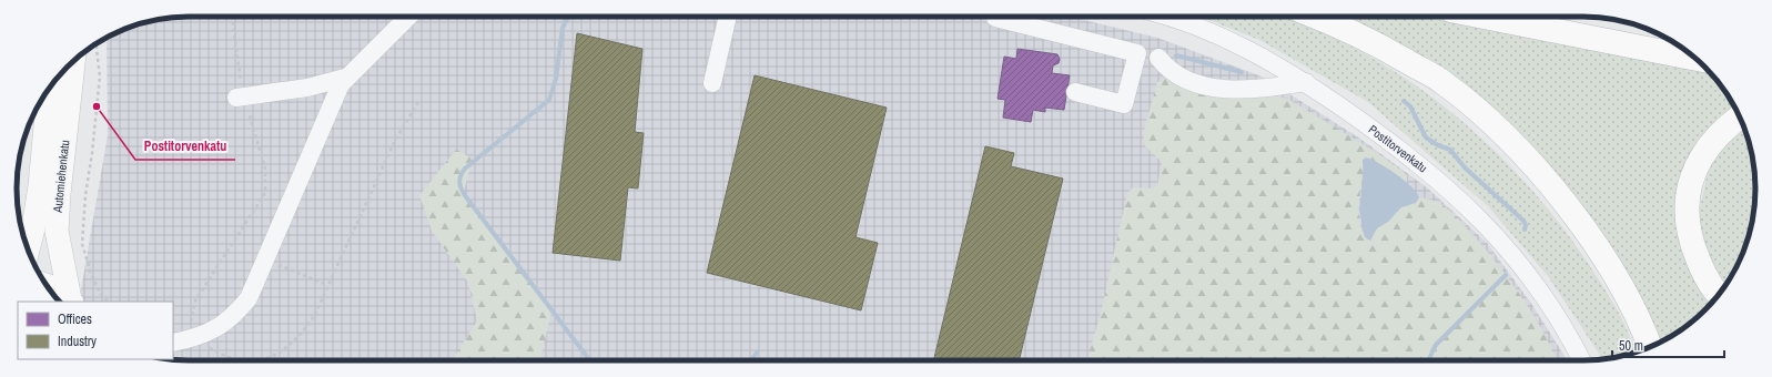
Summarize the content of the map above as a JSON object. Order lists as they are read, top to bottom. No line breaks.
{"streets":{"main road":["Automiehenkatu"],"street":["Postitorvenkatu"]},"places":["Postitorvenkatu"],"legend":["Offices","Industry"],"scale_bar":"50 m"}
